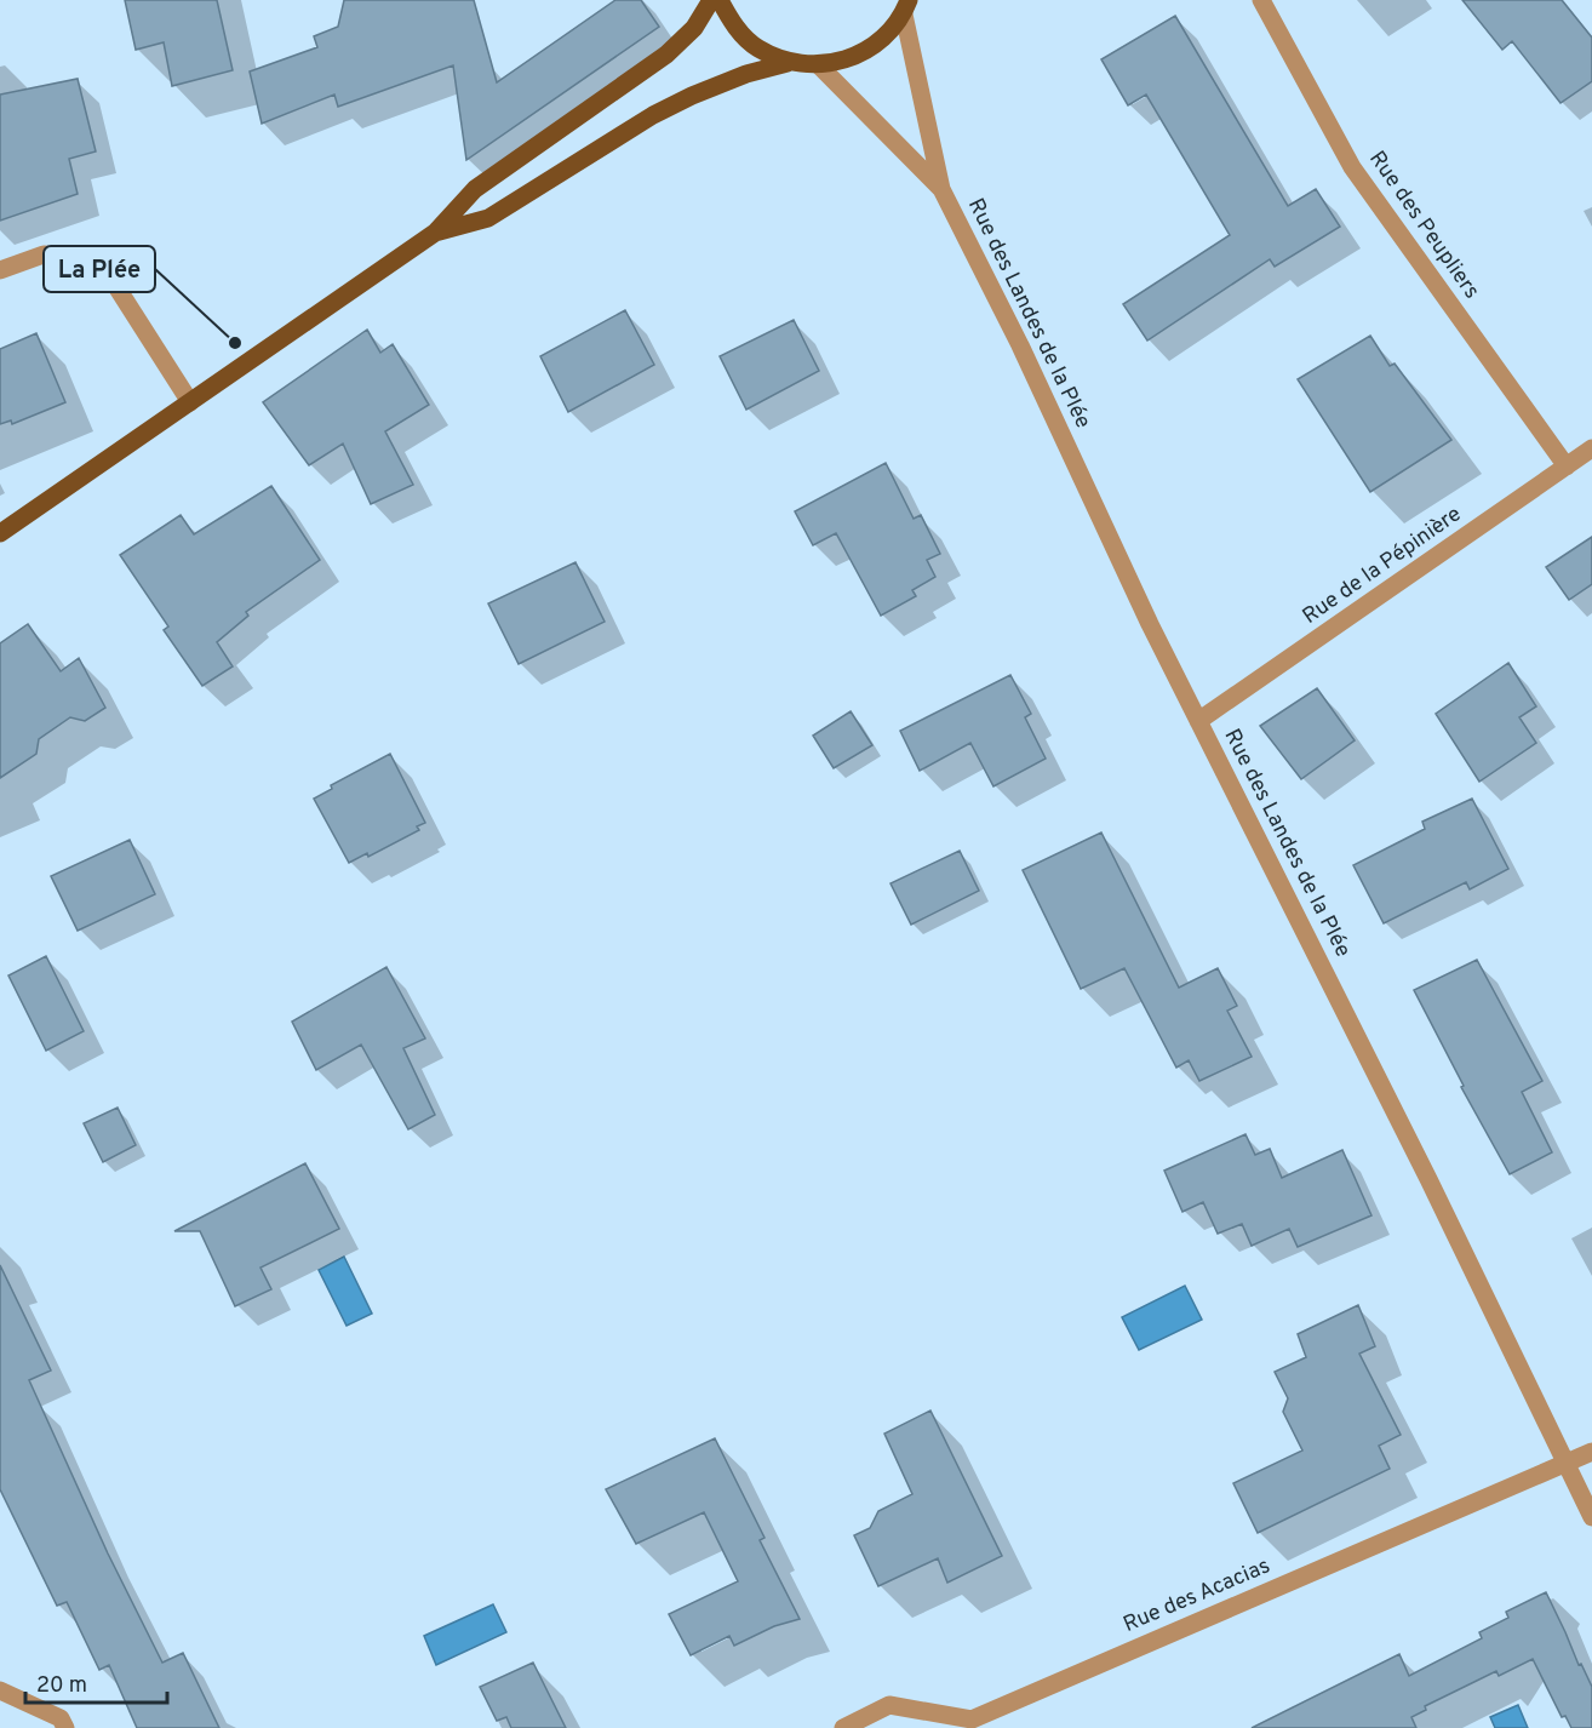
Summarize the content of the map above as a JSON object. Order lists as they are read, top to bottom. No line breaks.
{"streets":{"street":["Rue des Peupliers","Rue des Landes de la Plée","Rue de la Pépinière","Rue des Acacias"]},"crossings":[["Rue des Peupliers","Rue de la Pépinière"],["Rue des Landes de la Plée","Rue de la Pépinière"],["Rue des Landes de la Plée","Rue des Acacias"]],"places":["La Plée"],"scale_bar":"20 m"}
